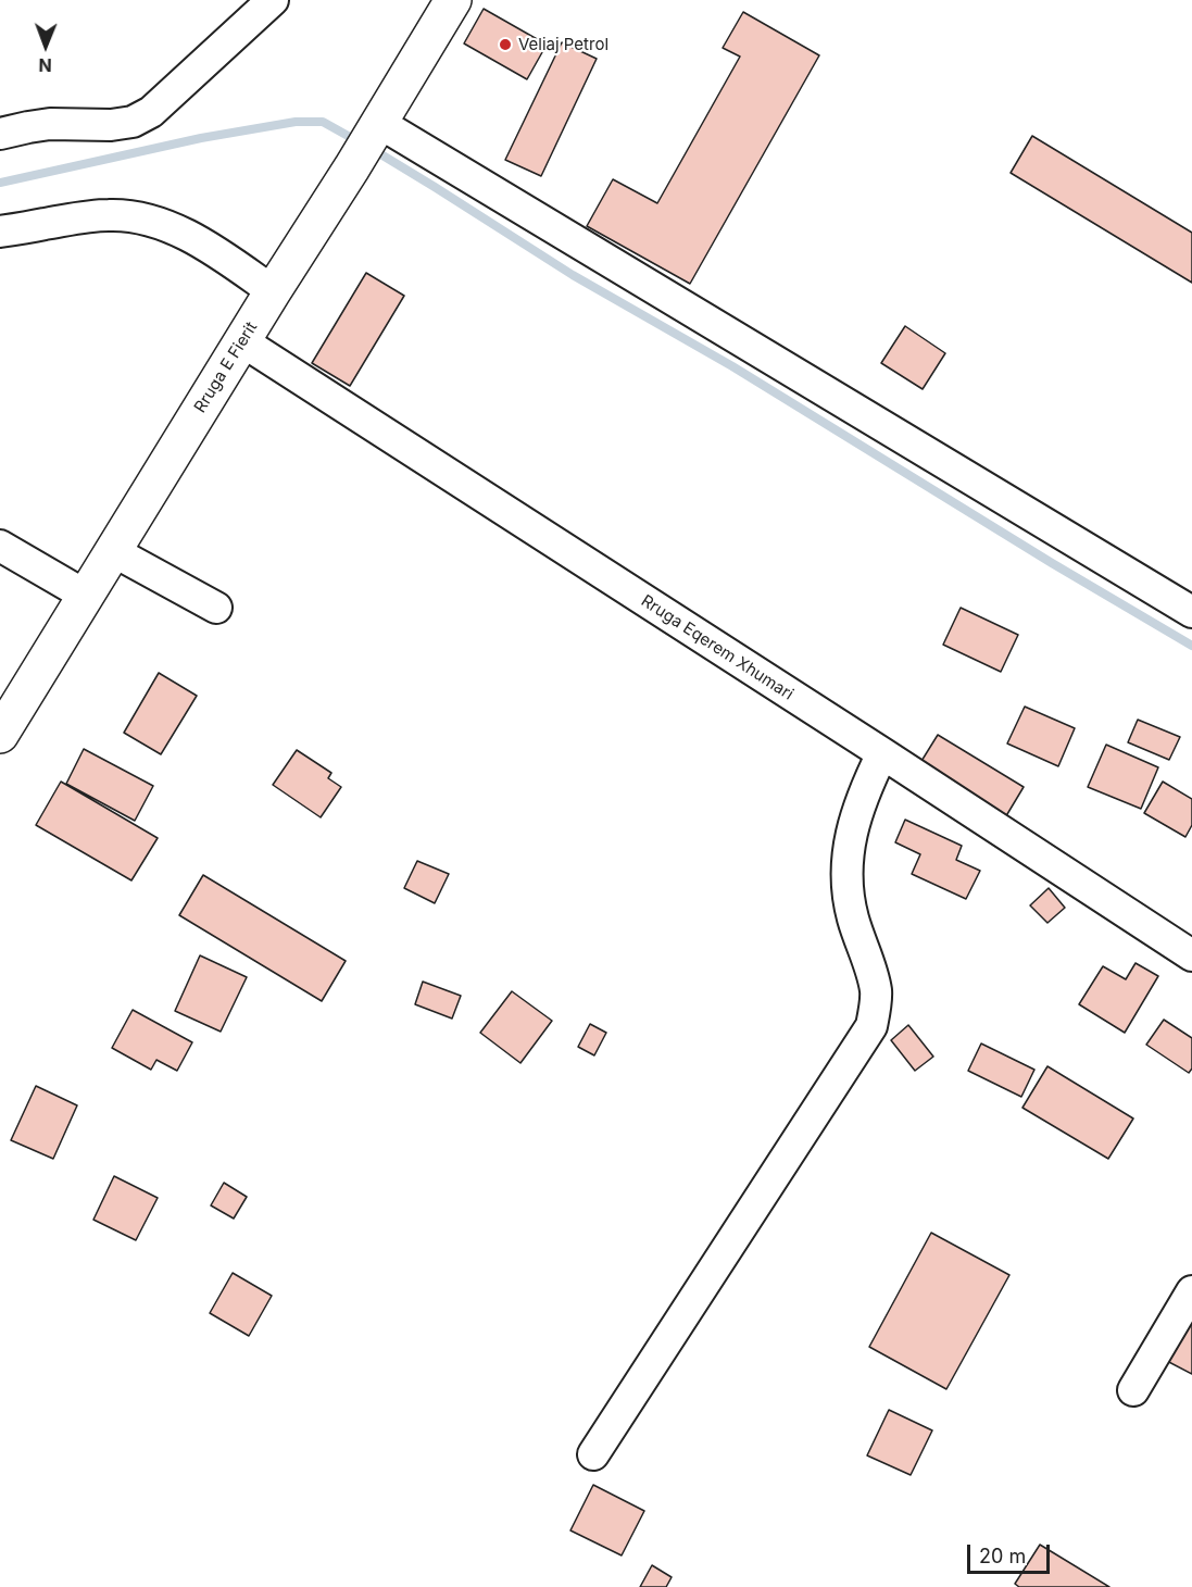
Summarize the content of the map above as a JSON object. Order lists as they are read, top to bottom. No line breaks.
{"streets":{"main road":["Rruga E Fierit"],"street":["Rruga Eqerem Xhumari"]},"crossings":[["Rruga E Fierit","Rruga Eqerem Xhumari"]],"places":["Veliaj Petrol"],"scale_bar":"20 m","north":"bottom"}
